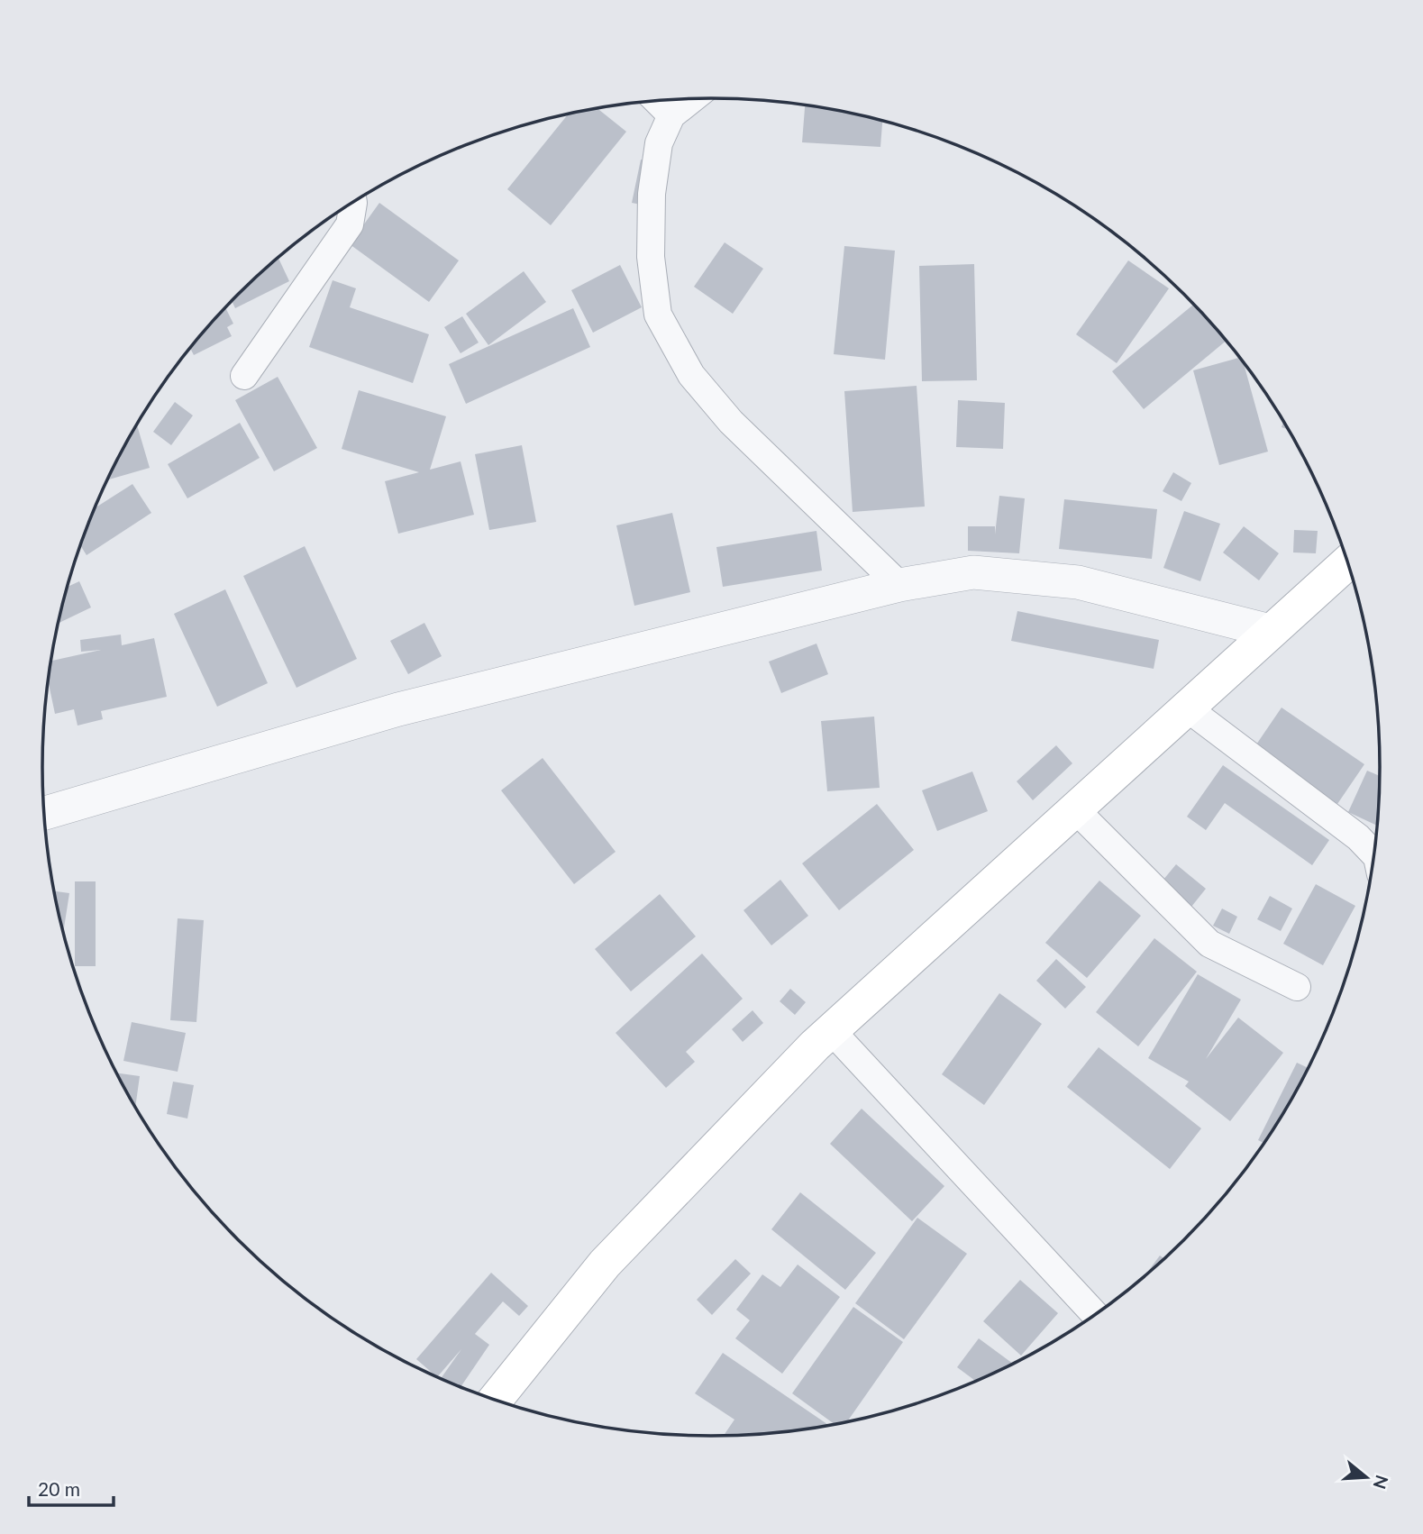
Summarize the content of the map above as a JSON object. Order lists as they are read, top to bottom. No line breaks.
{"scale_bar":"20 m","north":"right"}
